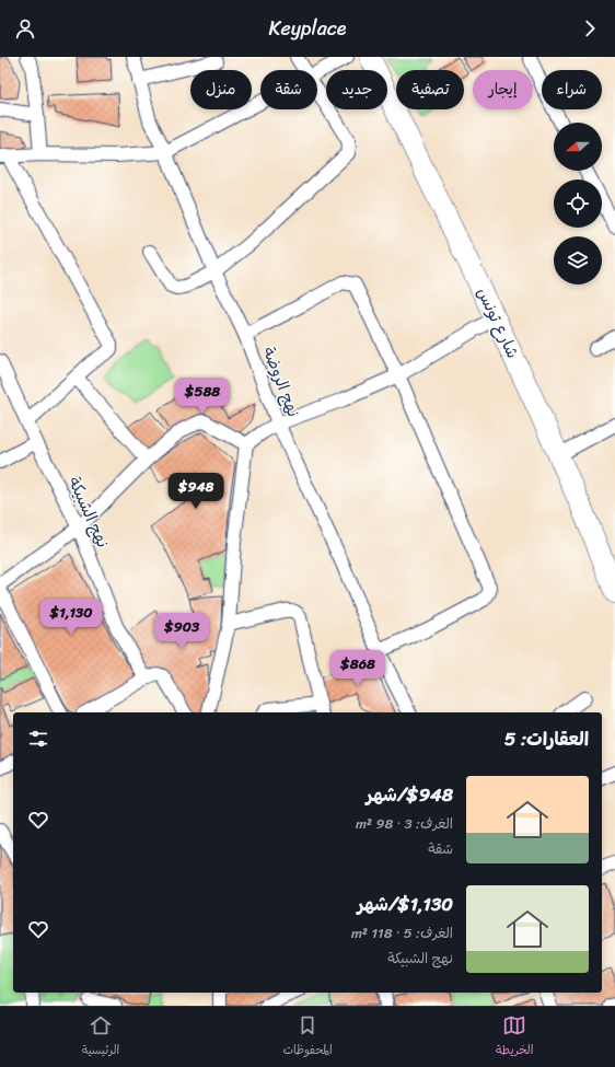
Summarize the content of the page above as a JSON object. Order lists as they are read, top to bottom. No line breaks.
{"streets":{"main road":["شارع تونس"],"street":["نهج الروضة","نهج الشبيكة"]},"north":"left","page":{"header":"Keyplace","chip":["شراء","إيجار","تصفية","جديد","شقة","منزل"],"price":["$588","$948","$1,130","$903","$868"],"heading":"العقارات: 5","list":[{"name":"$948/شهر","note":"الغرف: 3 · 98 m² · شقة"},{"name":"$1,130/شهر","note":"الغرف: 5 · 118 m² · نهج الشبيكة"}],"tabs":["الخريطة","المحفوظات","الرئيسية"]}}
